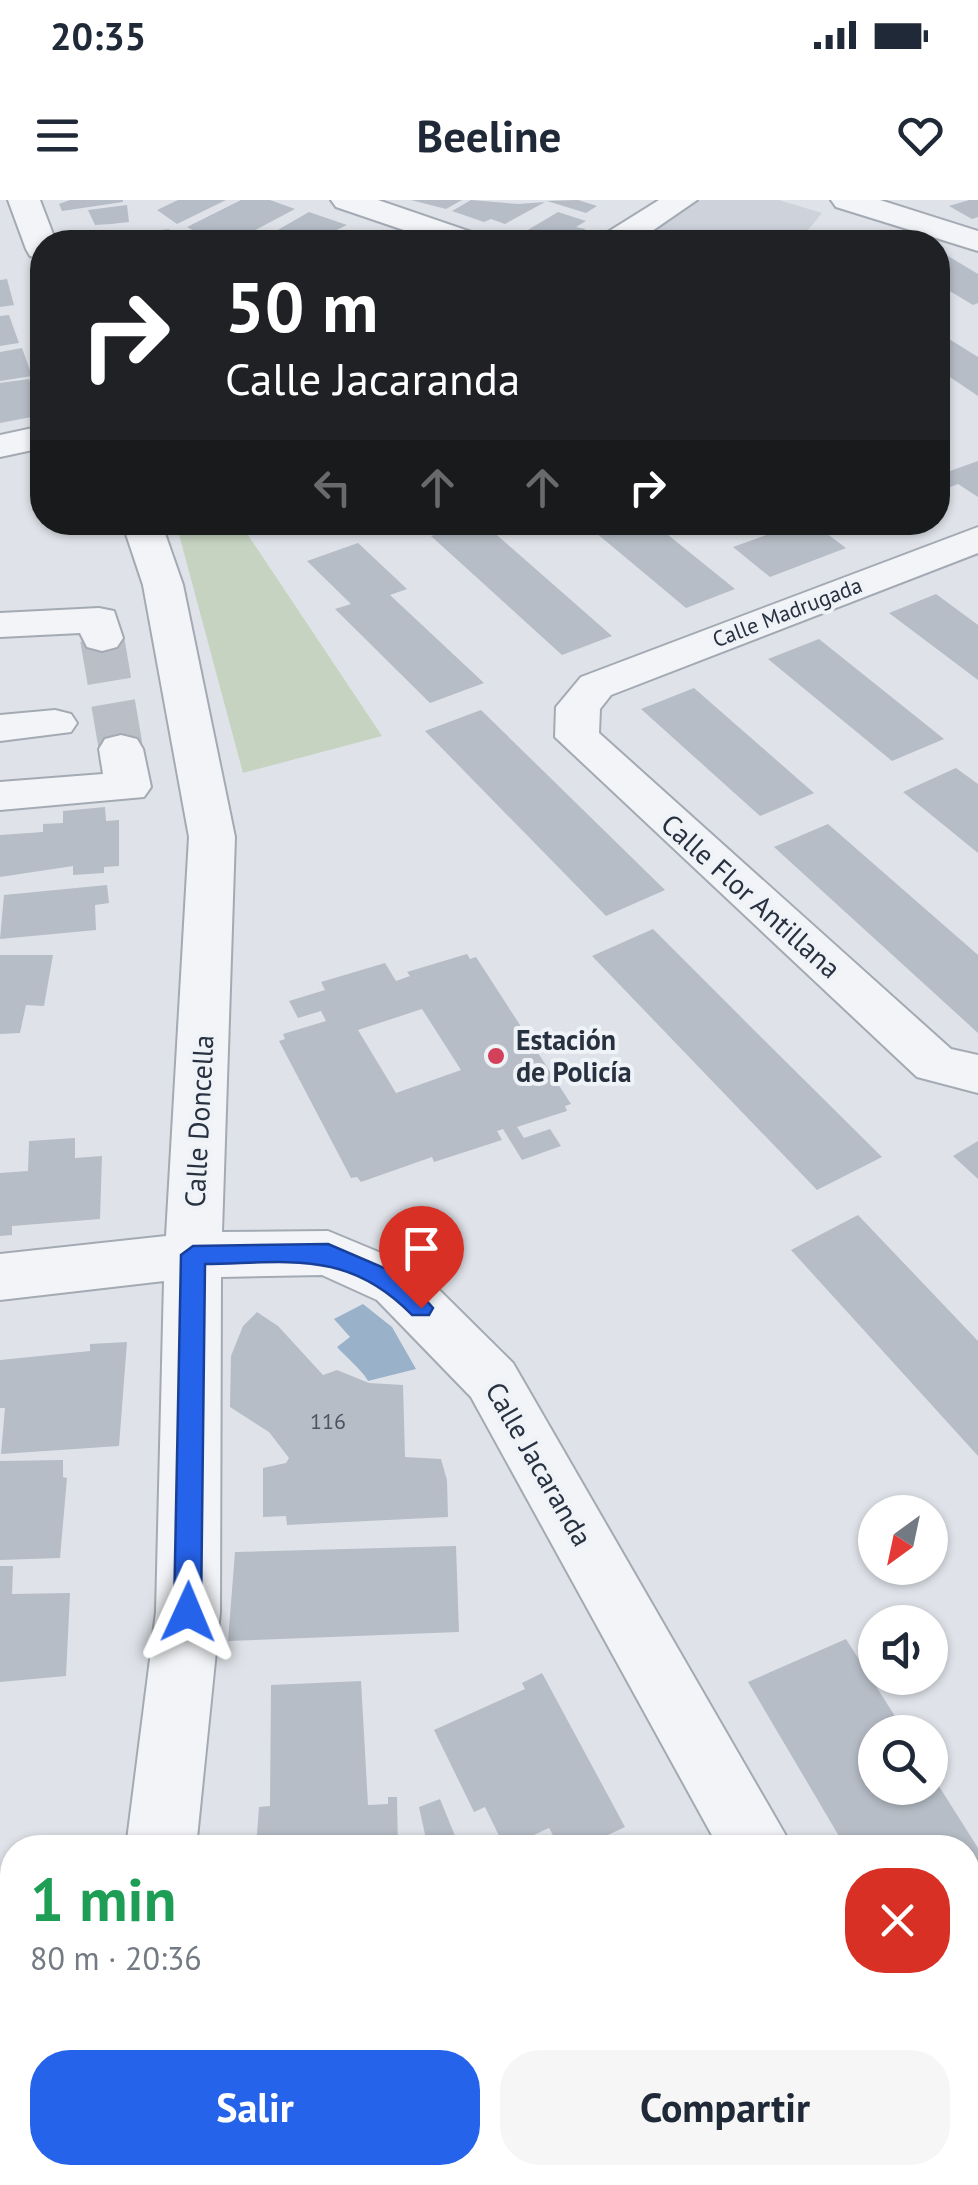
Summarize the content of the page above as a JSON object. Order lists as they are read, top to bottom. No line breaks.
{"streets":{"street":["Calle Madrugada","Calle Flor Antillana","Calle Doncella","Calle Jacaranda"]},"crossings":[["Calle Madrugada","Calle Flor Antillana"],["Calle Doncella","Calle Jacaranda"]],"places":["Estación de Policía"],"house_numbers":["116"],"north":"bottom left","page":{"status":"20:35","header":"Beeline","turn":["50 m","Calle Jacaranda"],"heading":["1 min","80 m · 20:36"],"buttons":["Salir","Compartir"]}}
